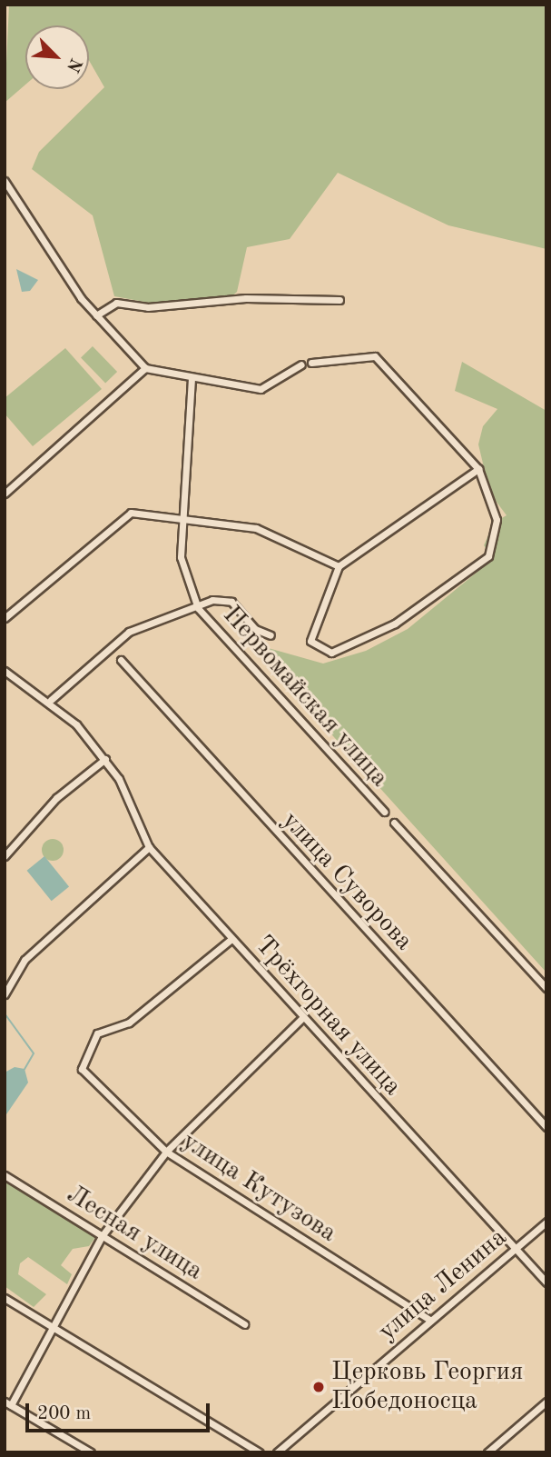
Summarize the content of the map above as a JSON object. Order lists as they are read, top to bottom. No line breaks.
{"streets":{"street":["Первомайская улица","улица Суворова","Трёхгорная улица","улица Кутузова","Лесная улица","улица Ленина"]},"crossings":[["Трёхгорная улица","улица Кутузова"],["Трёхгорная улица","улица Ленина"],["улица Кутузова","улица Ленина"]],"places":["Церковь Георгия Победоносца"],"scale_bar":"200 m","north":"bottom right"}
